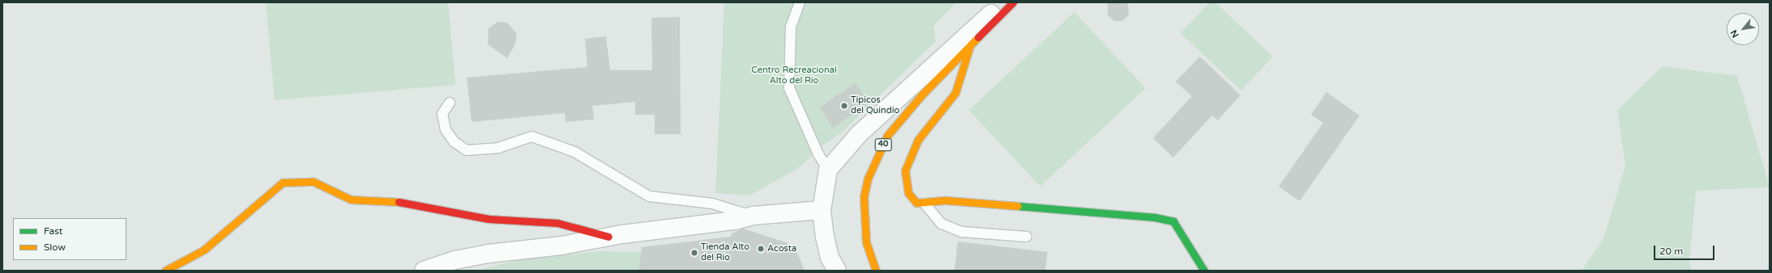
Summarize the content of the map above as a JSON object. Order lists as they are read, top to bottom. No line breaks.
{"streets":{"street":["40"]},"parks":["Centro Recreacional Alto del Río"],"places":["Típicos del Quindío","Acosta","Tienda Alto del Río"],"legend":["Fast","Slow"],"scale_bar":"20 m","north":"bottom left"}
